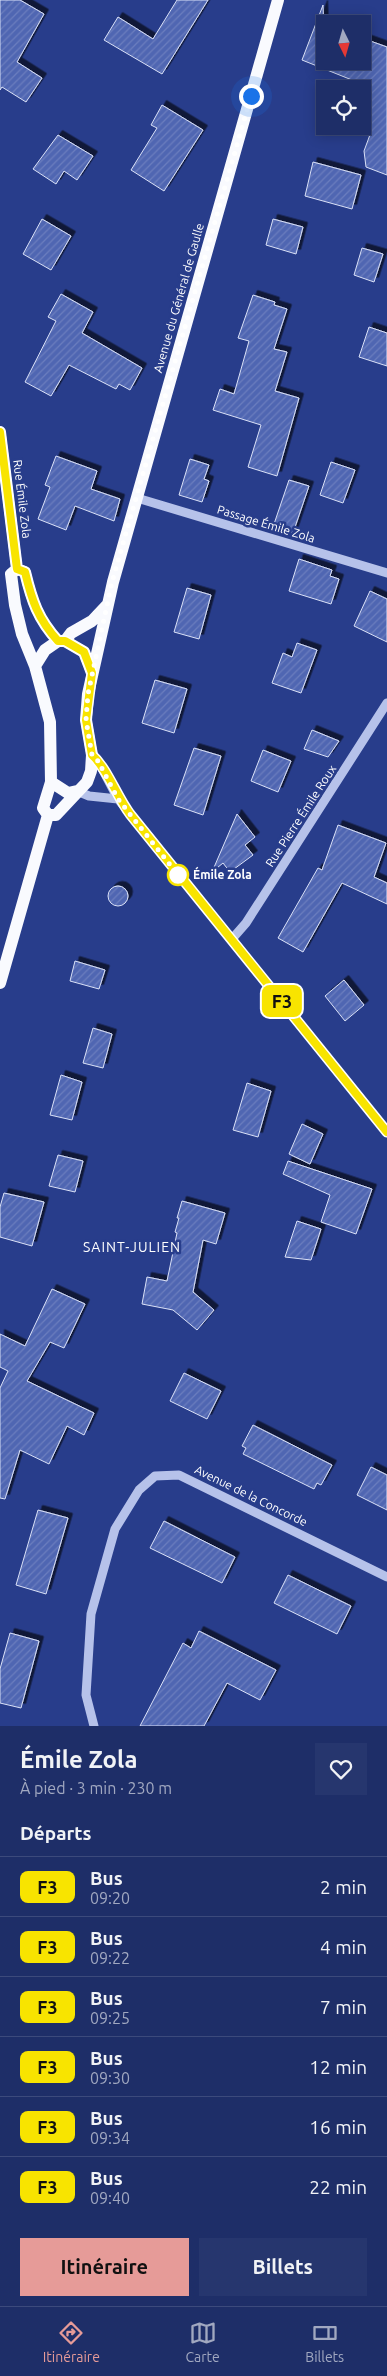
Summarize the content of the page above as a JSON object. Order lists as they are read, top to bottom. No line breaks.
{"streets":{"main road":["Avenue du Général de Gaulle","Rue Émile Zola"],"street":["Passage Émile Zola","Rue Pierre Émile Roux","Avenue de la Concorde"]},"crossings":[["Avenue du Général de Gaulle","Passage Émile Zola"]],"districts":["SAINT-JULIEN"],"places":["Émile Zola"],"lines":["bus line F3"],"north":"bottom","page":{"on_map":"F3","heading":[["Émile Zola","À pied · 3 min · 230 m"],"Départs"],"list":[{"mark":"F3","name":"Bus","note":"09:20","value":"2 min"},{"mark":"F3","name":"Bus","note":"09:22","value":"4 min"},{"mark":"F3","name":"Bus","note":"09:25","value":"7 min"},{"mark":"F3","name":"Bus","note":"09:30","value":"12 min"},{"mark":"F3","name":"Bus","note":"09:34","value":"16 min"},{"mark":"F3","name":"Bus","note":"09:40","value":"22 min"}],"buttons":["Itinéraire","Billets"],"tabs":["Itinéraire","Carte","Billets"]}}
